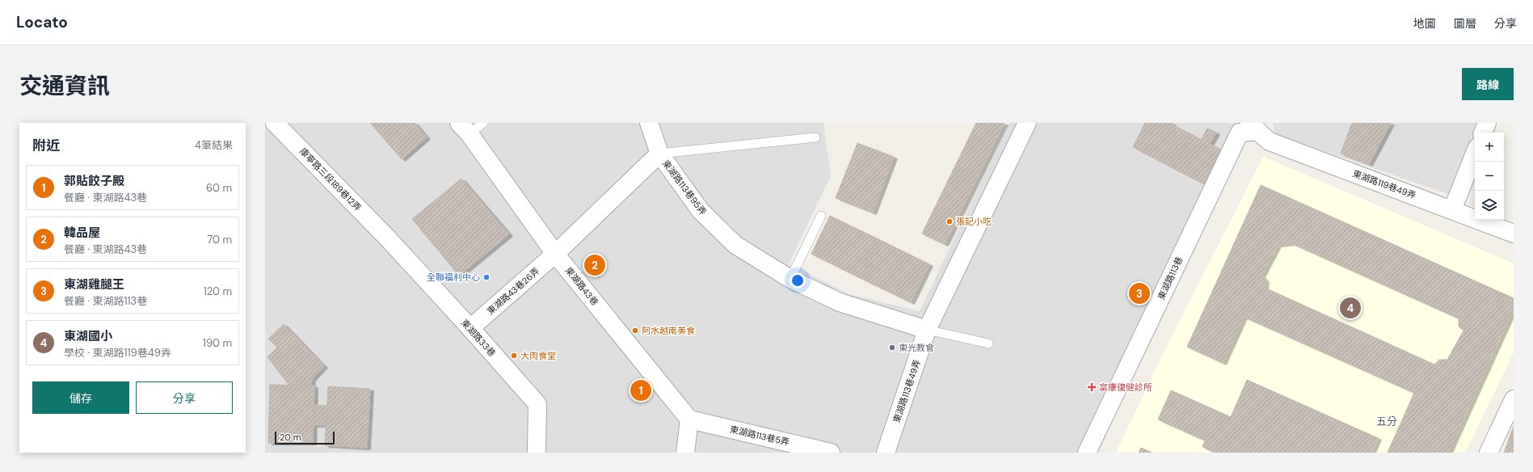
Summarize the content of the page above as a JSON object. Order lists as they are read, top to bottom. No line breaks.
{"streets":{"street":["康寧路三段189巷12弄","東湖路119巷49弄","東湖路113巷95弄","東湖路113巷","東湖路43巷","東湖路43巷26弄","東湖路33巷","東湖路113巷49弄","東湖路113巷5弄"]},"crossings":[["康寧路三段189巷12弄","東湖路33巷"],["東湖路119巷49弄","東湖路113巷"],["東湖路113巷95弄","東湖路43巷26弄"],["東湖路113巷95弄","東湖路113巷49弄"],["東湖路43巷","東湖路43巷26弄"],["東湖路43巷","東湖路113巷5弄"],["東湖路43巷26弄","東湖路33巷"]],"districts":["五分"],"places":{"other":["張記小吃","全聯福利中心","阿水越南美食","東光教會","大肉食堂"],"health":["富康復健診所"]},"scale_bar":"20 m","page":{"header":"Locato","nav":["地圖","圖層","分享"],"title":"交通資訊","buttons":["路線",["儲存","分享"]],"heading":["附近","4筆結果"],"map_buttons":["+","−"],"list":[{"mark":"1","name":"郭貼餃子殿","note":"餐廳 · 東湖路43巷","value":"60 m"},{"mark":"2","name":"韓品屋","note":"餐廳 · 東湖路43巷","value":"70 m"},{"mark":"3","name":"東湖雞腿王","note":"餐廳 · 東湖路113巷","value":"120 m"},{"mark":"4","name":"東湖國小","note":"學校 · 東湖路119巷49弄","value":"190 m"}],"pins":["2","3","4","1"],"scale":"20 m"}}
